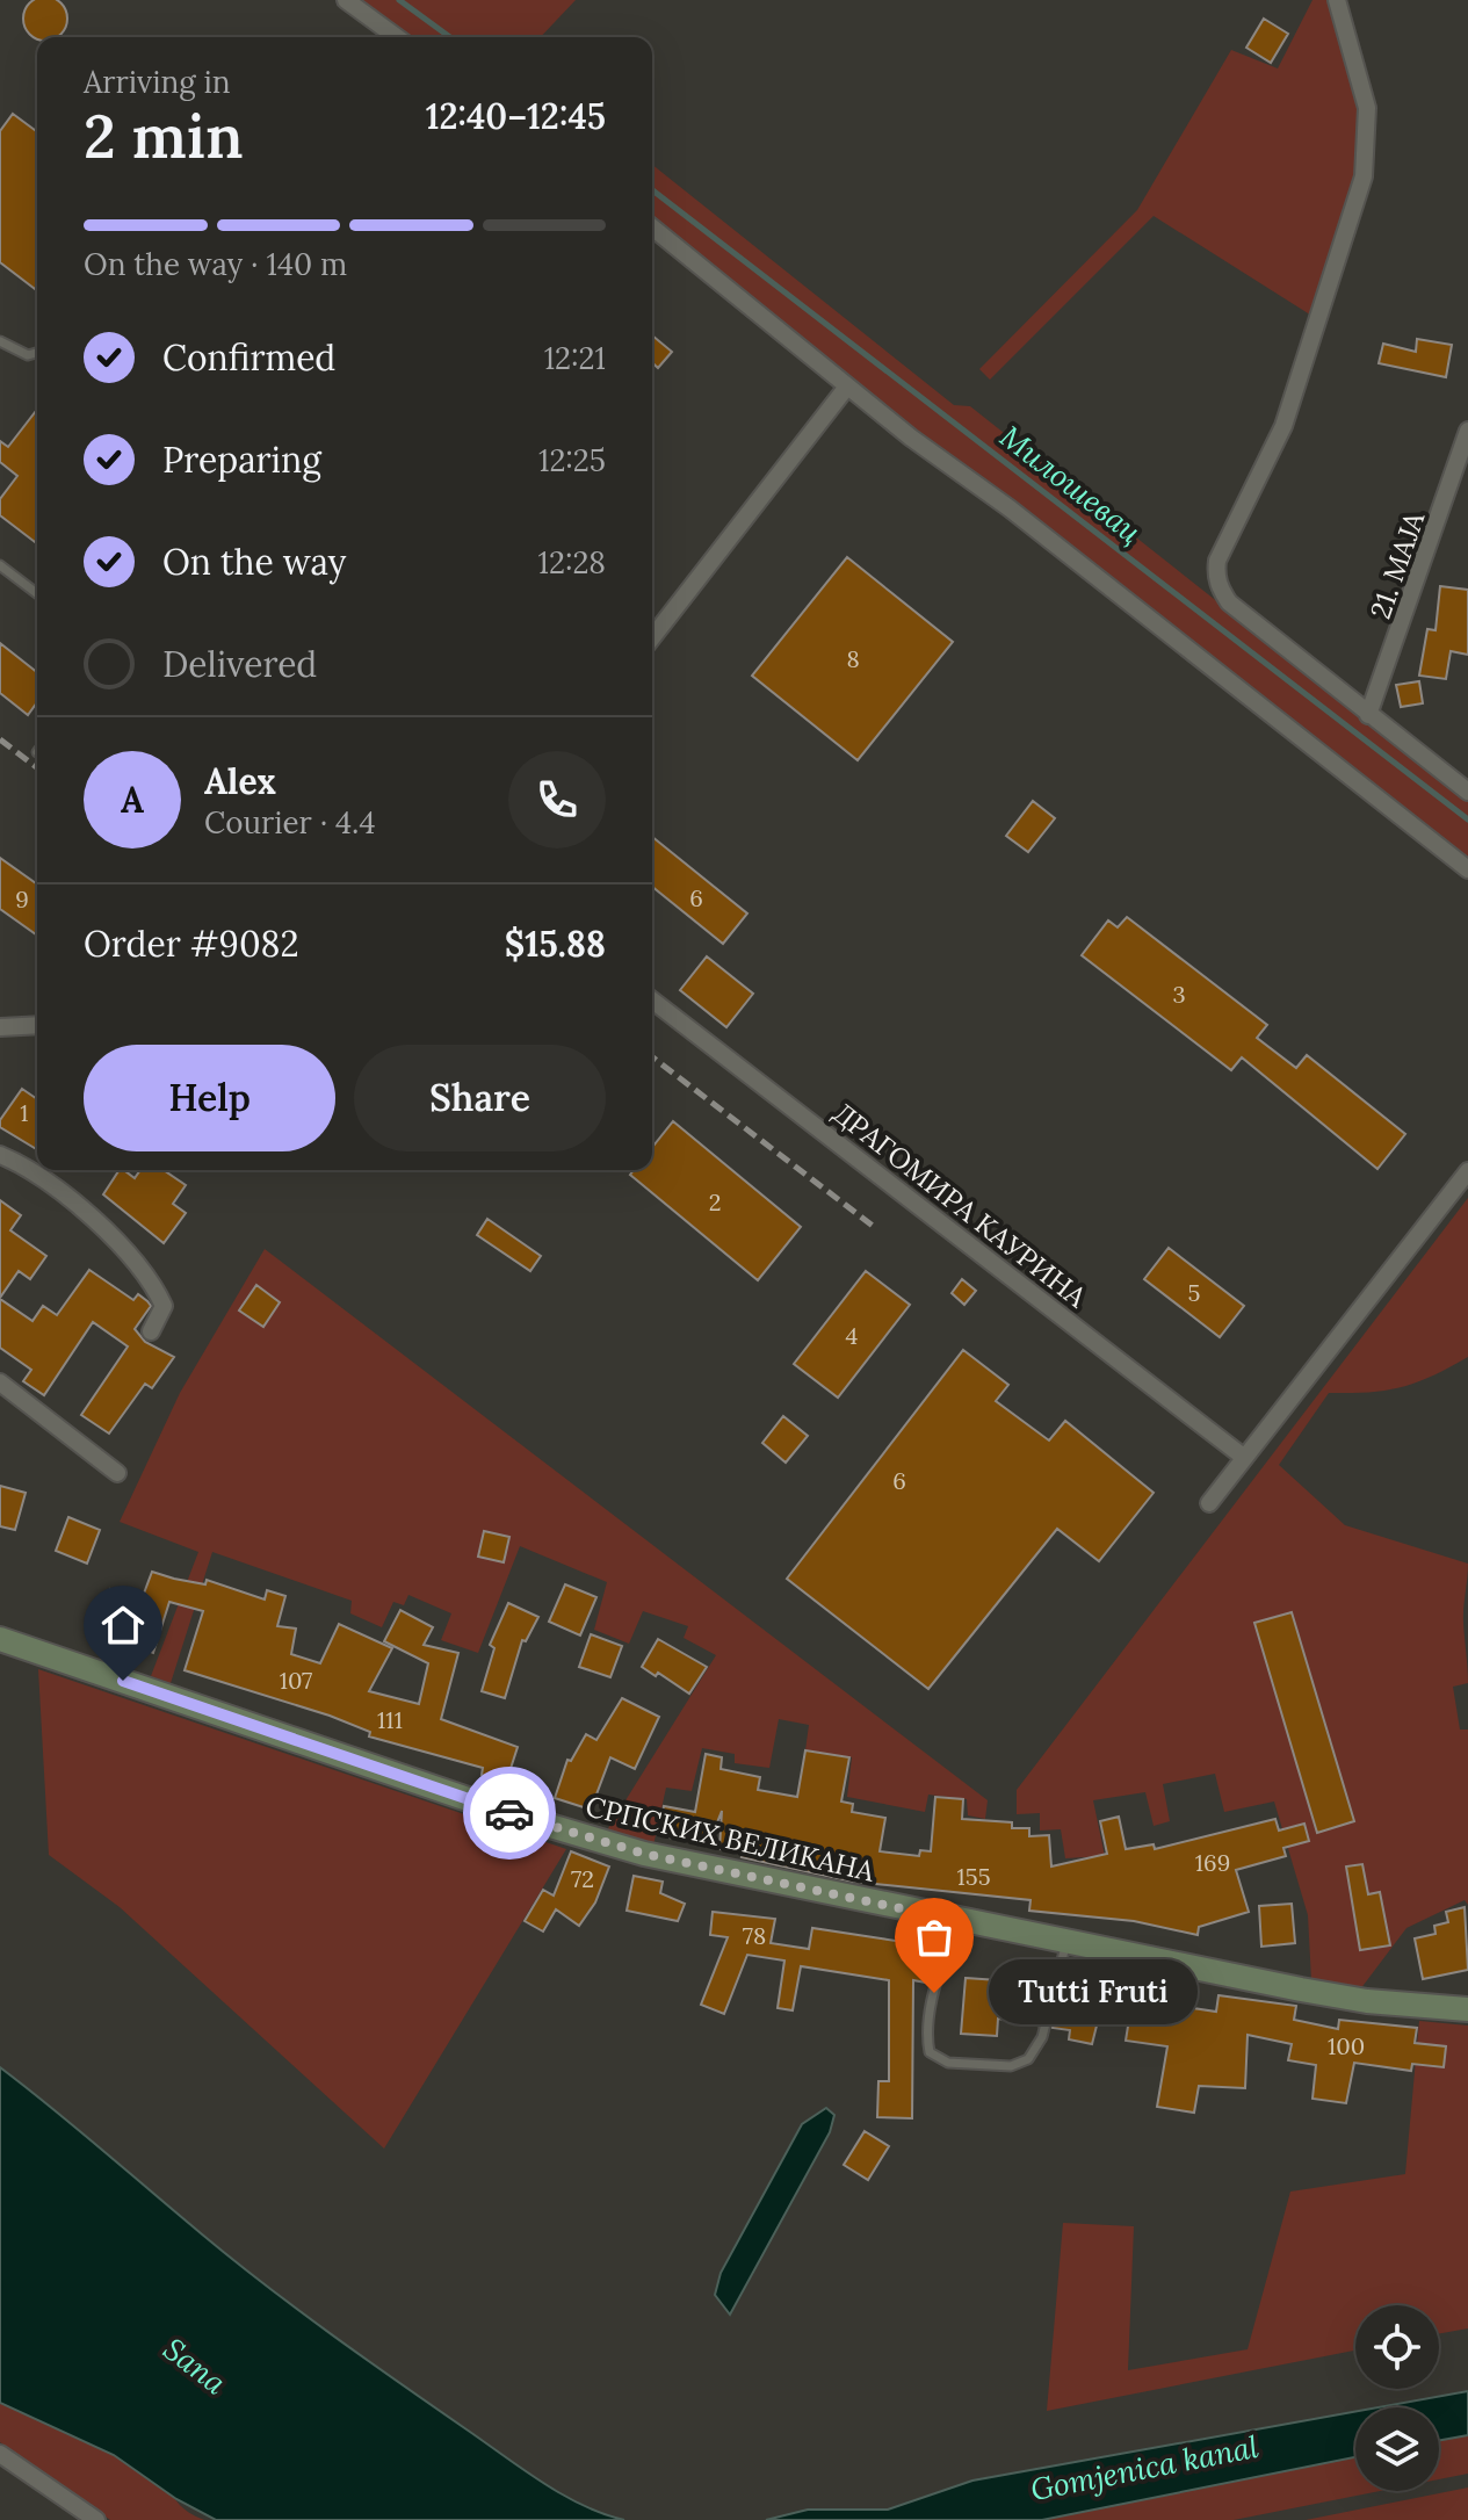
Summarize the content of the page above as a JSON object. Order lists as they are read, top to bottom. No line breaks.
{"streets":{"main road":["СРПСКИХ ВЕЛИКАНА"],"street":["21. МАЈА","ДРАГОМИРА КАУРИНА"]},"water":["Милошевац","Sana","Gomjenica kanal"],"places":["Tutti Fruti"],"house_numbers":["8","6","9","3","1","2","5","4","6","107","111","169","155","72","78","100"],"page":{"heading":["2 min","Arriving in","12:40–12:45"],"panel":["Alex","Courier · 4.4","Order #9082","$15.88"],"bar":"On the way · 140 m","list":[["Confirmed","12:21"],["Preparing","12:25"],["On the way","12:28"],"Delivered"],"round":"A","buttons":["Help","Share"],"bubble":"Tutti Fruti"}}
